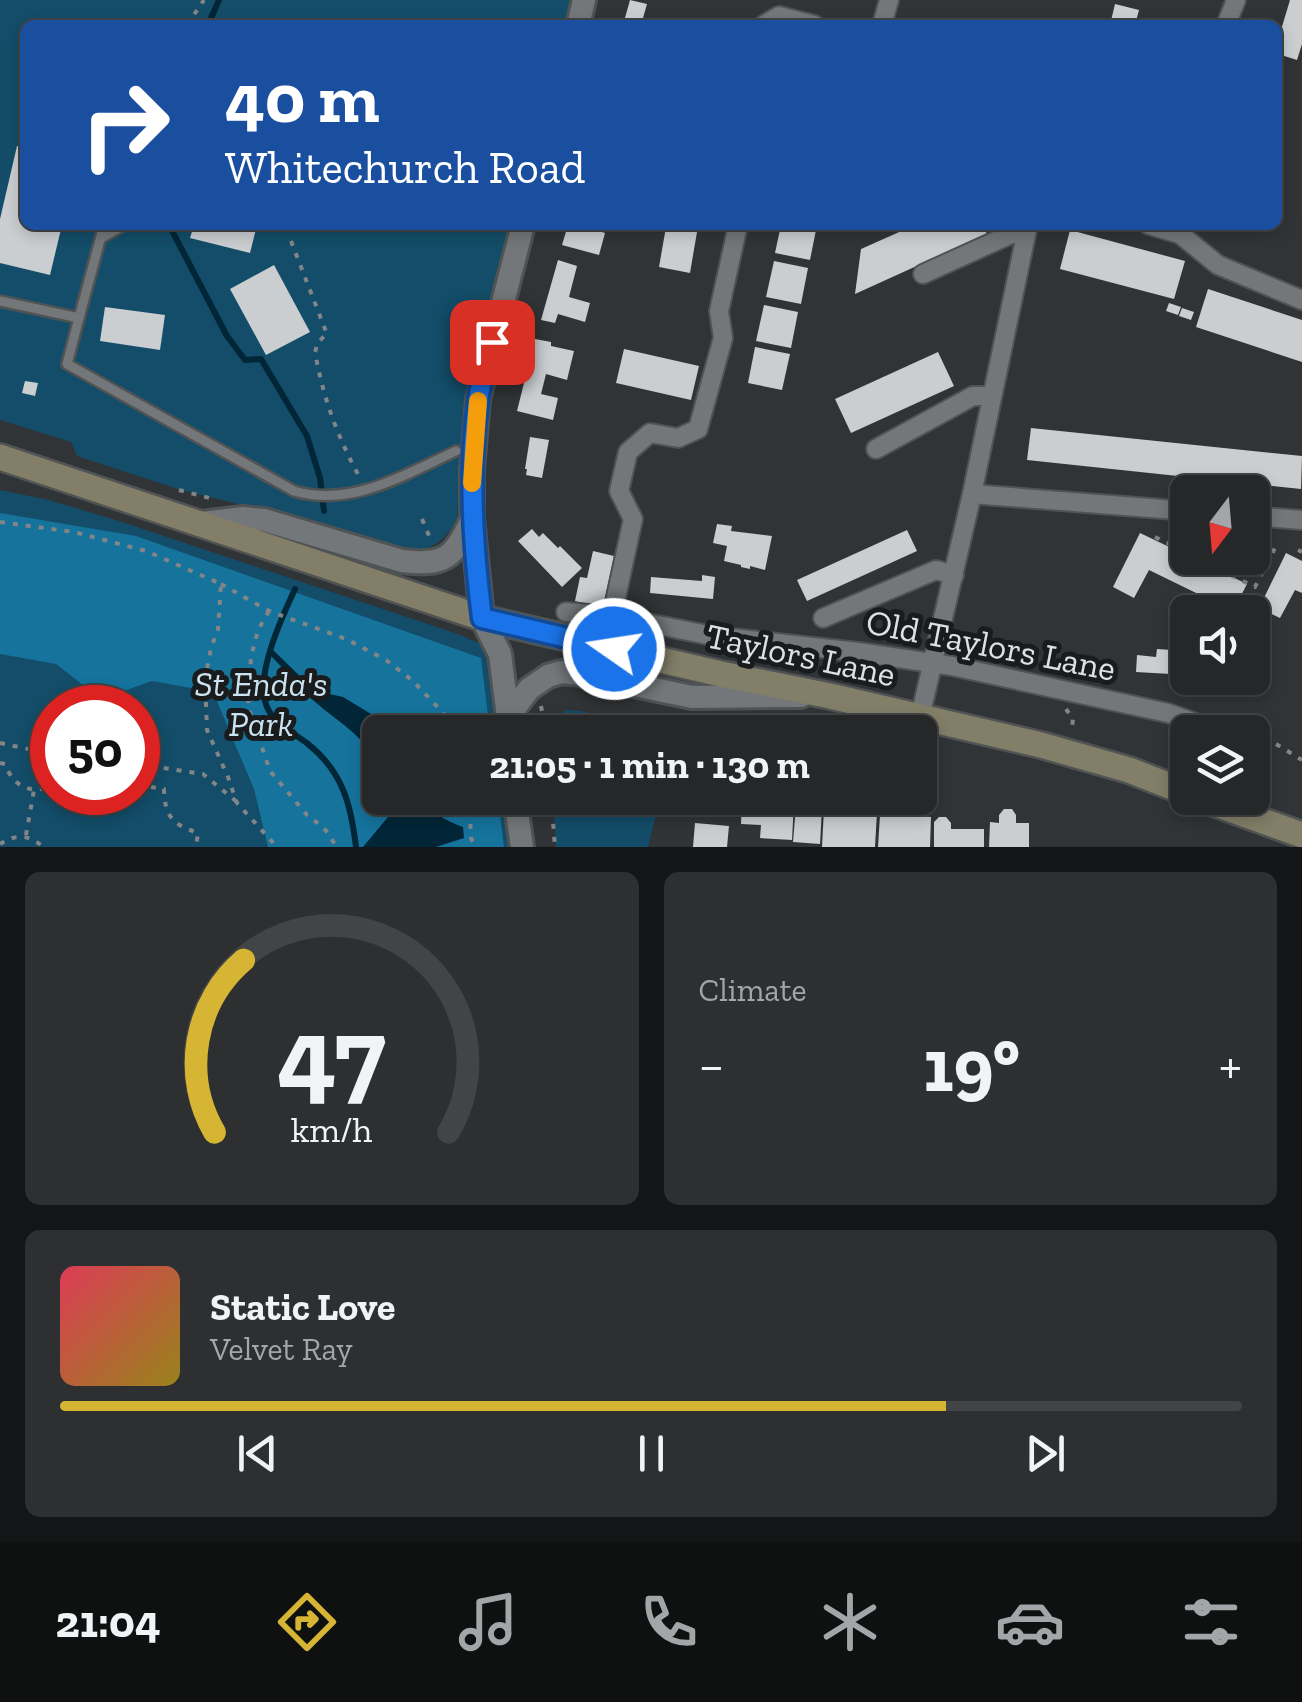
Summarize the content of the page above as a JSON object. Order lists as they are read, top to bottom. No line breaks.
{"streets":{"main road":["Taylors Lane"],"street":["Old Taylors Lane"]},"parks":["St Enda's Park"],"north":"bottom","page":{"turn":["40 m","Whitechurch Road"],"limit":"50","trip":"21:05 · 1 min · 130 m","tile":"Climate","heat":["−","19°","+"],"song":["Static Love","Velvet Ray"],"tabs":"21:04","gauge":["47","km/h"]}}
